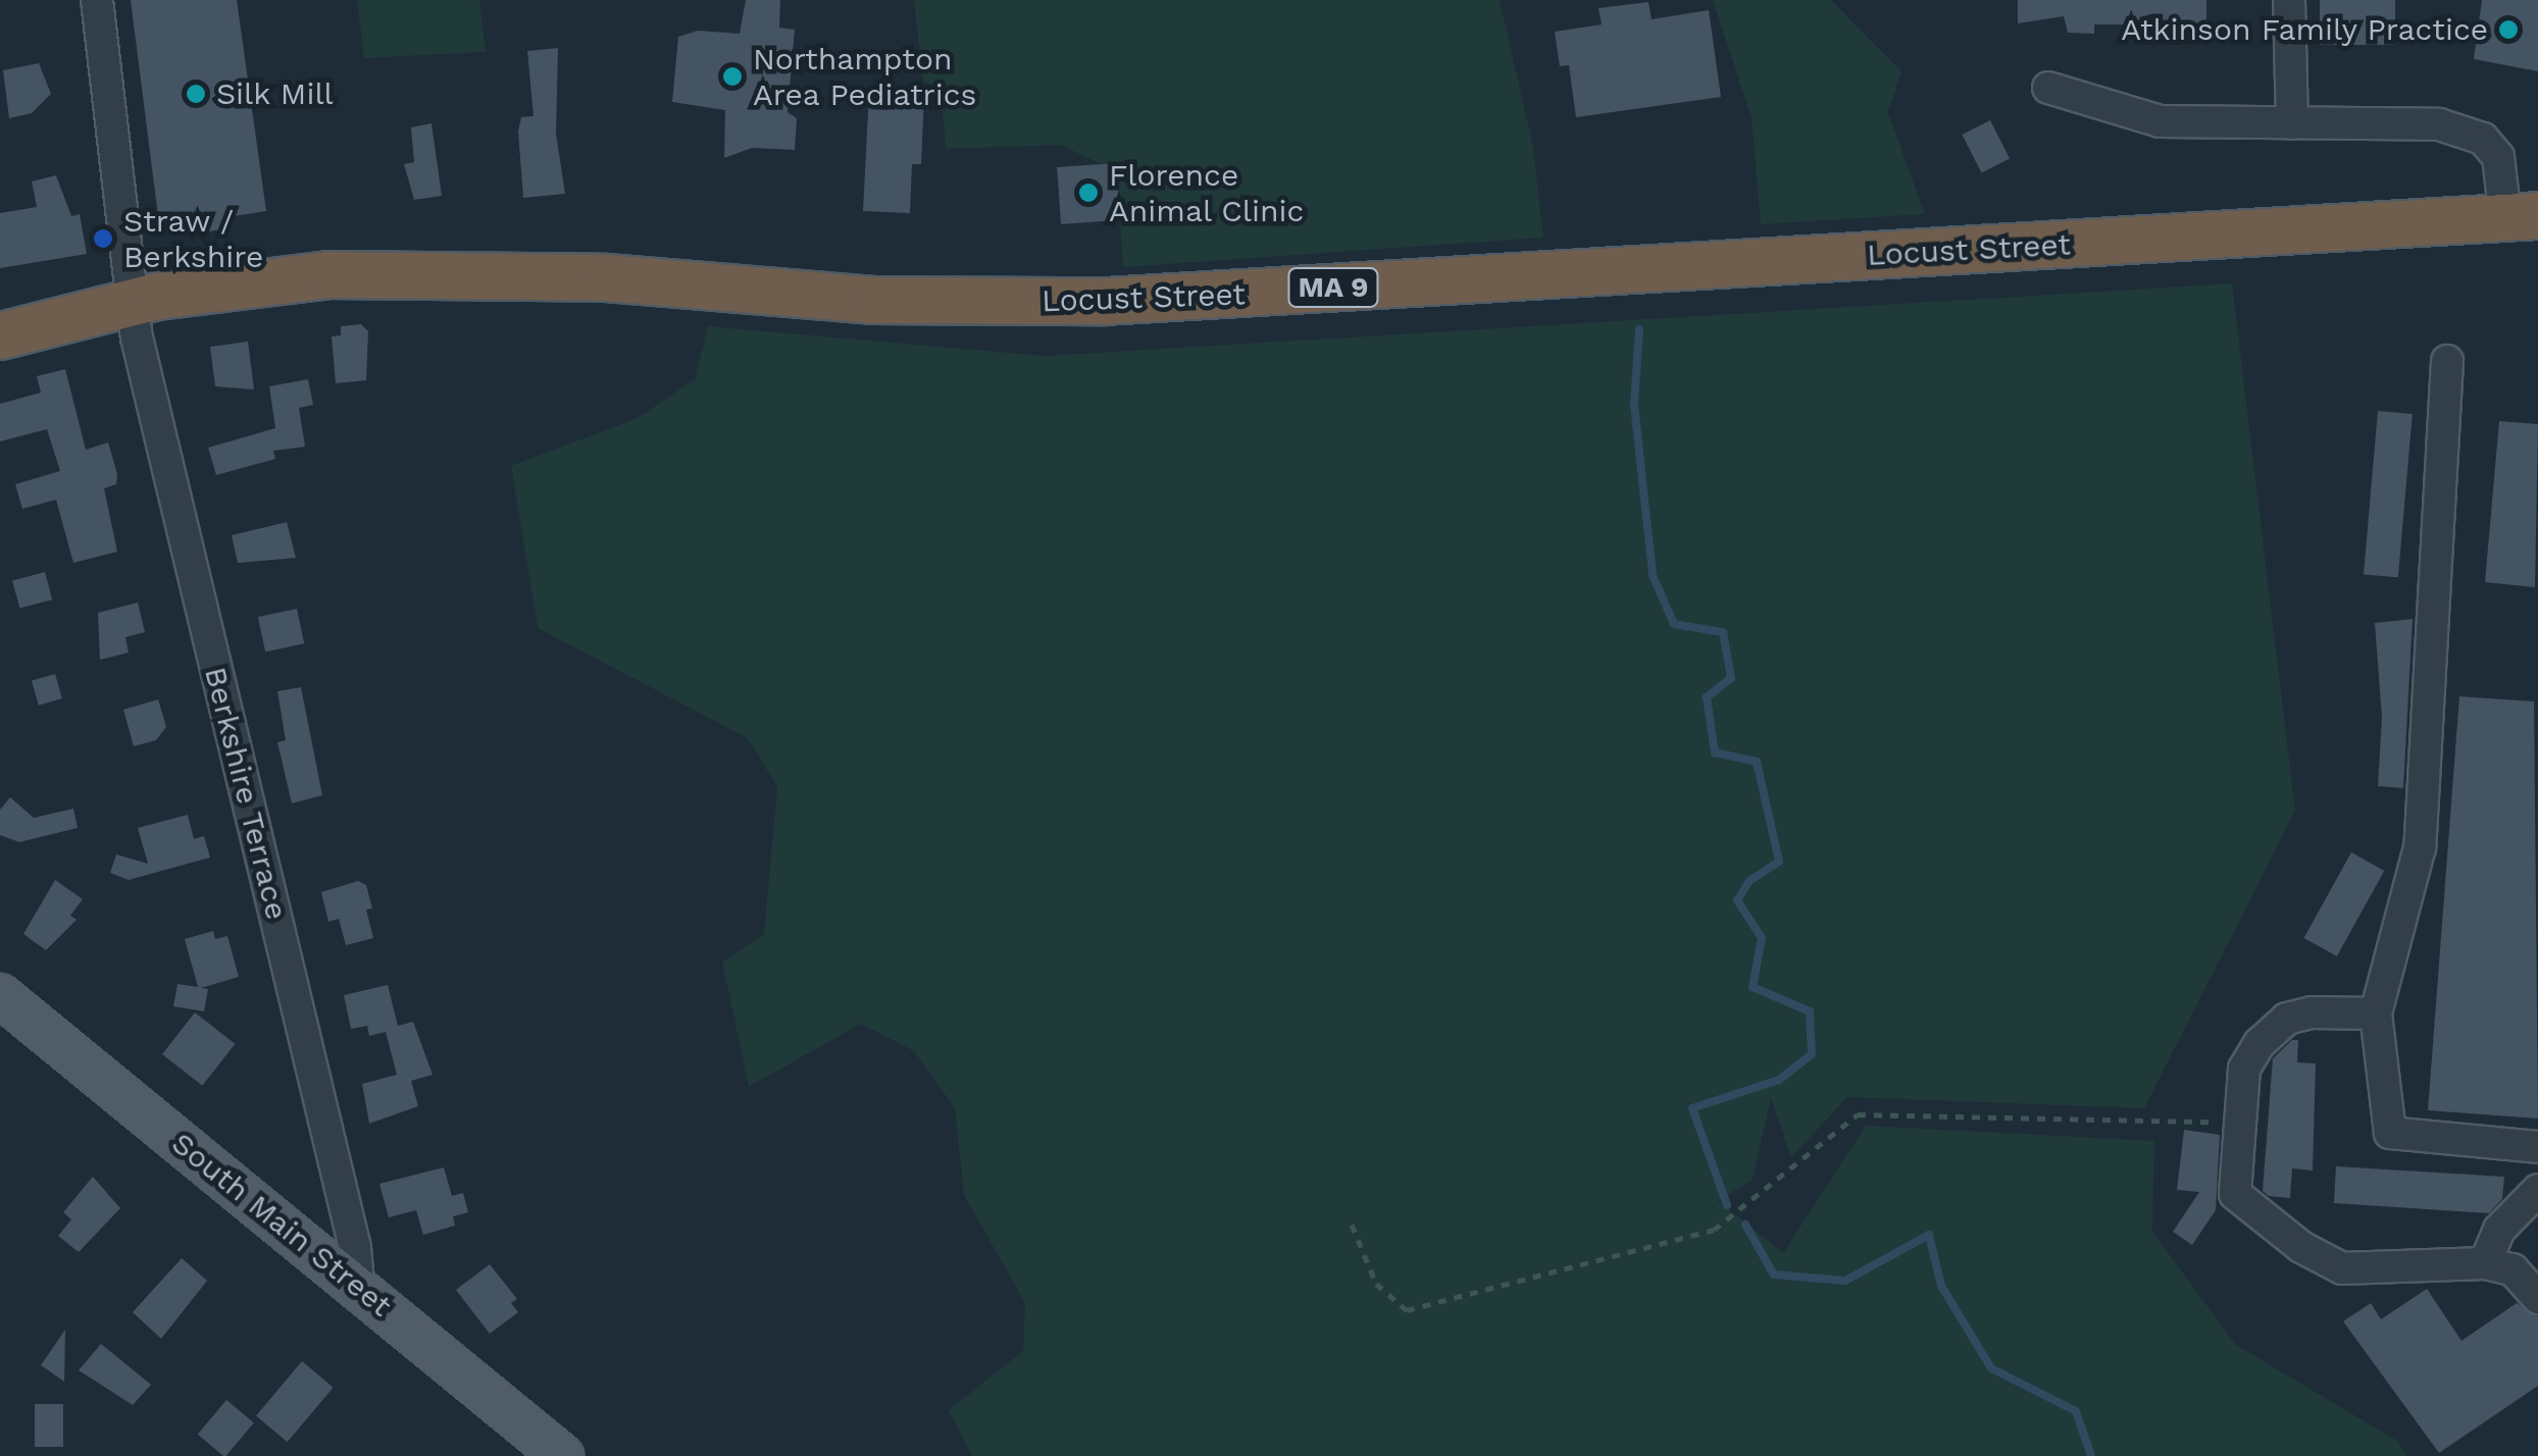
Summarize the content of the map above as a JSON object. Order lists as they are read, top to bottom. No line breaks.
{"streets":{"highway":["Locust Street","MA 9"],"main road":["South Main Street"],"street":["Berkshire Terrace"]},"crossings":[["Locust Street","Berkshire Terrace"],["Berkshire Terrace","South Main Street"]],"places":["Atkinson Family Practice","Northampton Area Pediatrics","Silk Mill","Florence Animal Clinic","Straw / Berkshire"]}
